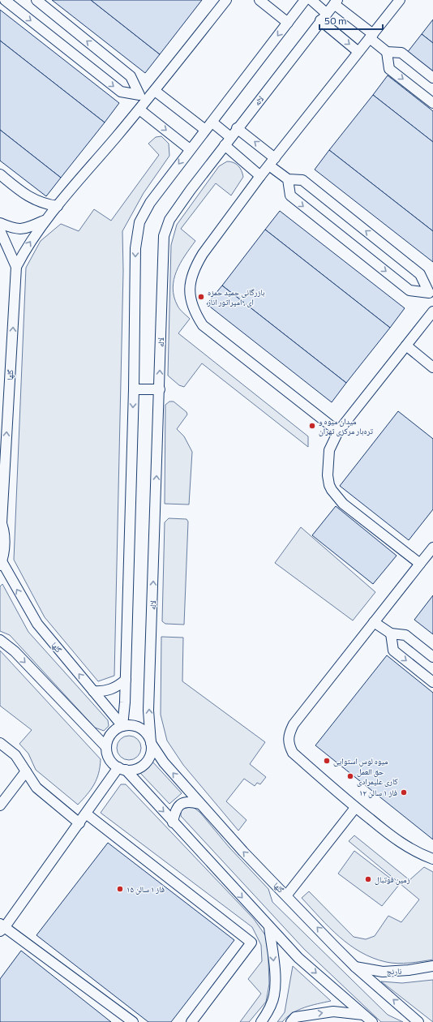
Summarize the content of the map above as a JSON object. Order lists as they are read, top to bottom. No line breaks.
{"streets":{"street":["لاله","گلها","نارنج"]},"crossings":[["لاله","گلها"],["گلها","نارنج"]],"places":["بازرگانی حمید حمزه ای ، امپراتور انار","میدان میوه و تره‌بار مرکزی تهران","میوه لوس استوایی","حق العمل کاری علیمرادی","فاز ۱ سالن ۱۲","زمین فوتبال","فاز ۱ سالن ۱۵"],"scale_bar":"50 m"}
